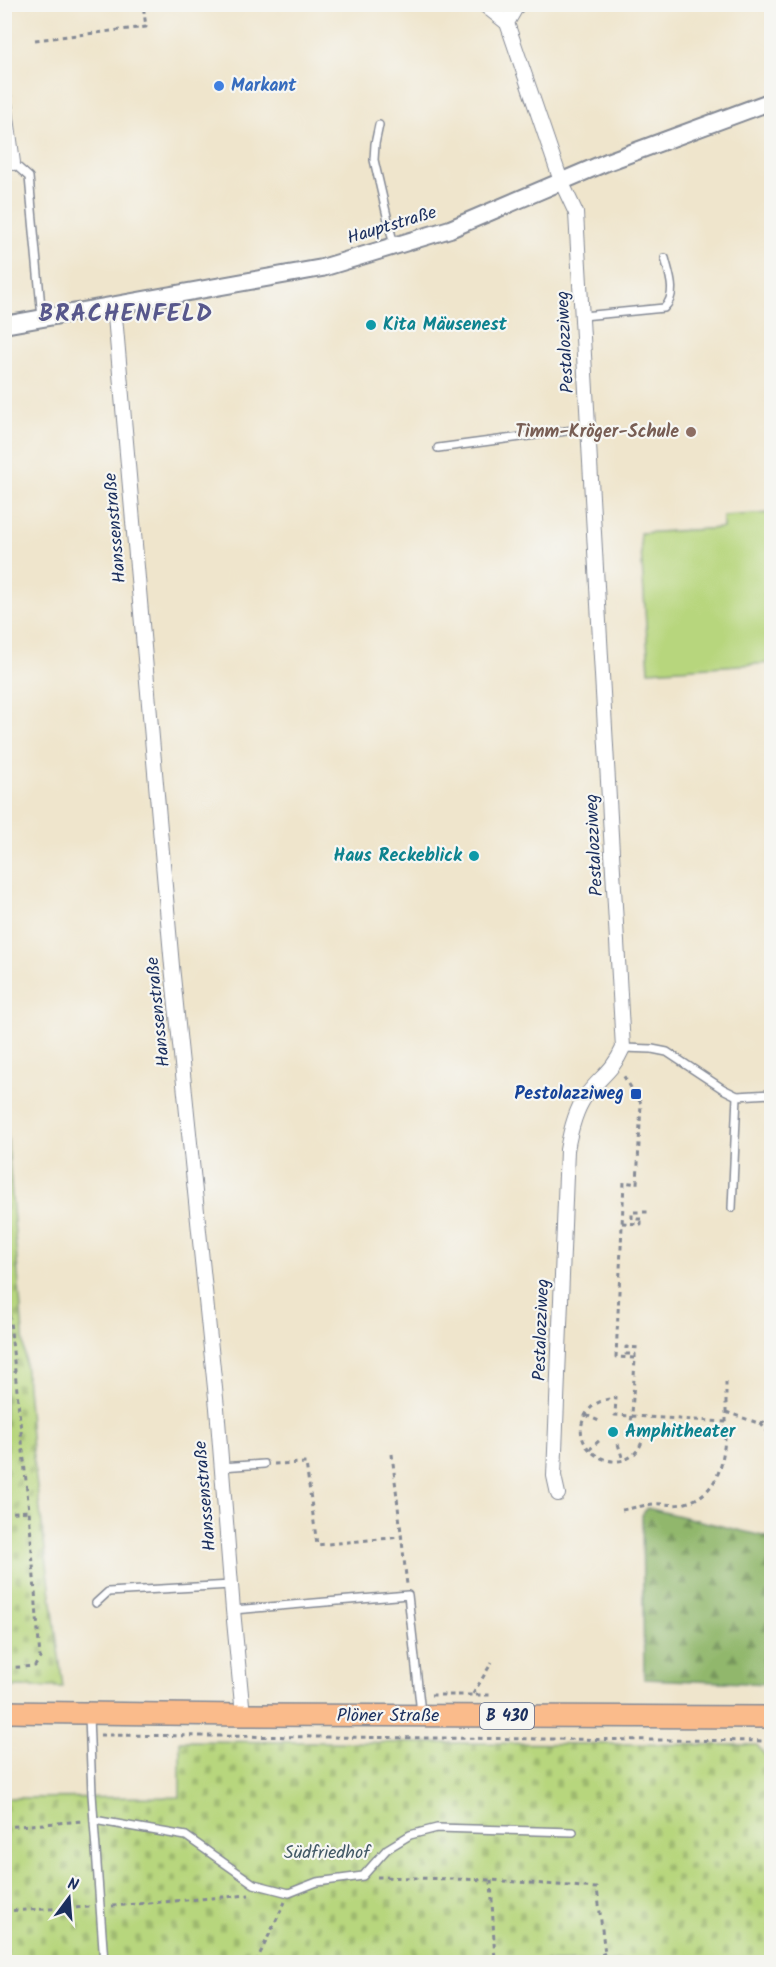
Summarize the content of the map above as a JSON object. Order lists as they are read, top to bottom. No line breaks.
{"streets":{"main road":["Plöner Straße","B 430"],"street":["Hauptstraße","Pestalozziweg","Hanssenstraße"]},"crossings":[["Hauptstraße","Pestalozziweg"],["Hauptstraße","Hanssenstraße"],["Hanssenstraße","Plöner Straße"]],"districts":["BRACHENFELD"],"parks":["Südfriedhof"],"places":{"other":["Markant","Kita Mäusenest","Timm-Kröger-Schule","Haus Reckeblick","Amphitheater"],"transit":["Pestolazziweg"]},"north":"top"}
